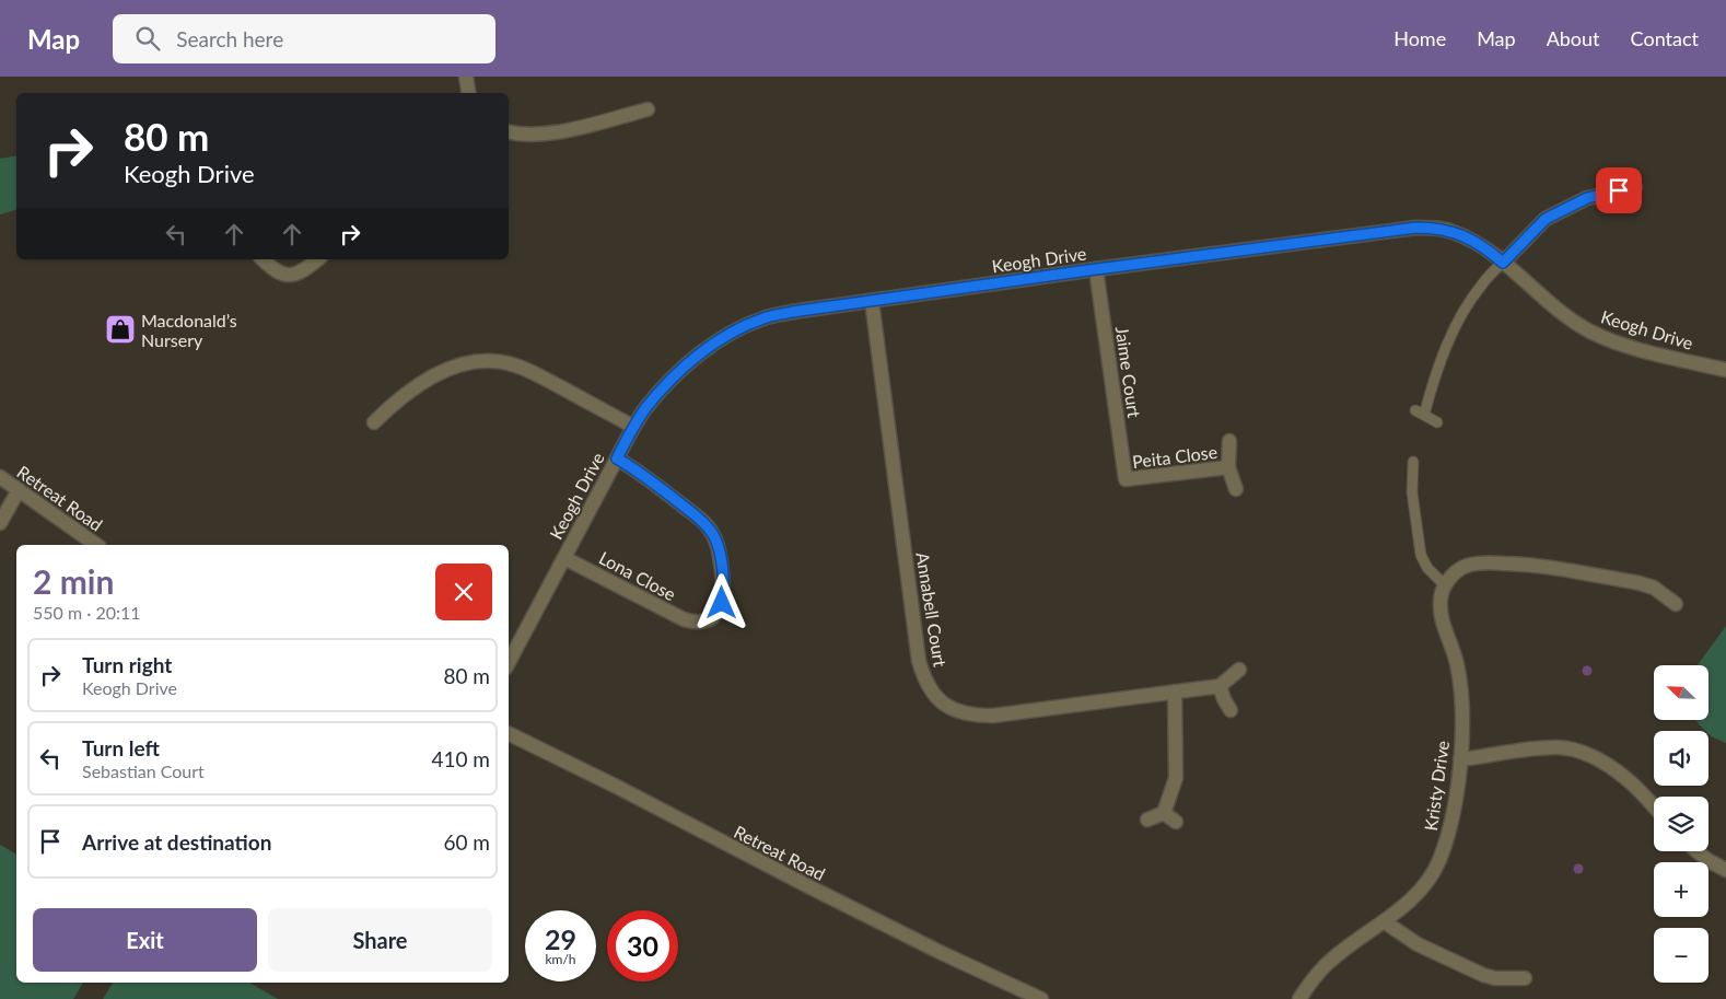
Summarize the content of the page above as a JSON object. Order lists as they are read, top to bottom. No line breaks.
{"streets":{"street":["Keogh Drive","Jaime Court","Peita Close","Retreat Road","Lona Close","Annabell Court","Kristy Drive"]},"crossings":[["Keogh Drive","Jaime Court"],["Keogh Drive","Lona Close"],["Keogh Drive","Annabell Court"],["Jaime Court","Peita Close"]],"places":{"shop":["Macdonald’s Nursery"]},"north":"top left","page":{"header":"Map","search":"Search here","nav":["Home","Map","About","Contact"],"turn":["80 m","Keogh Drive"],"heading":["2 min","550 m · 20:11"],"list":[{"name":"Turn right","note":"Keogh Drive","value":"80 m"},{"name":"Turn left","note":"Sebastian Court","value":"410 m"},{"name":"Arrive at destination","value":"60 m"}],"map_buttons":["+","−"],"buttons":["Exit","Share"],"speed":"29 km/h","limit":"30"}}
